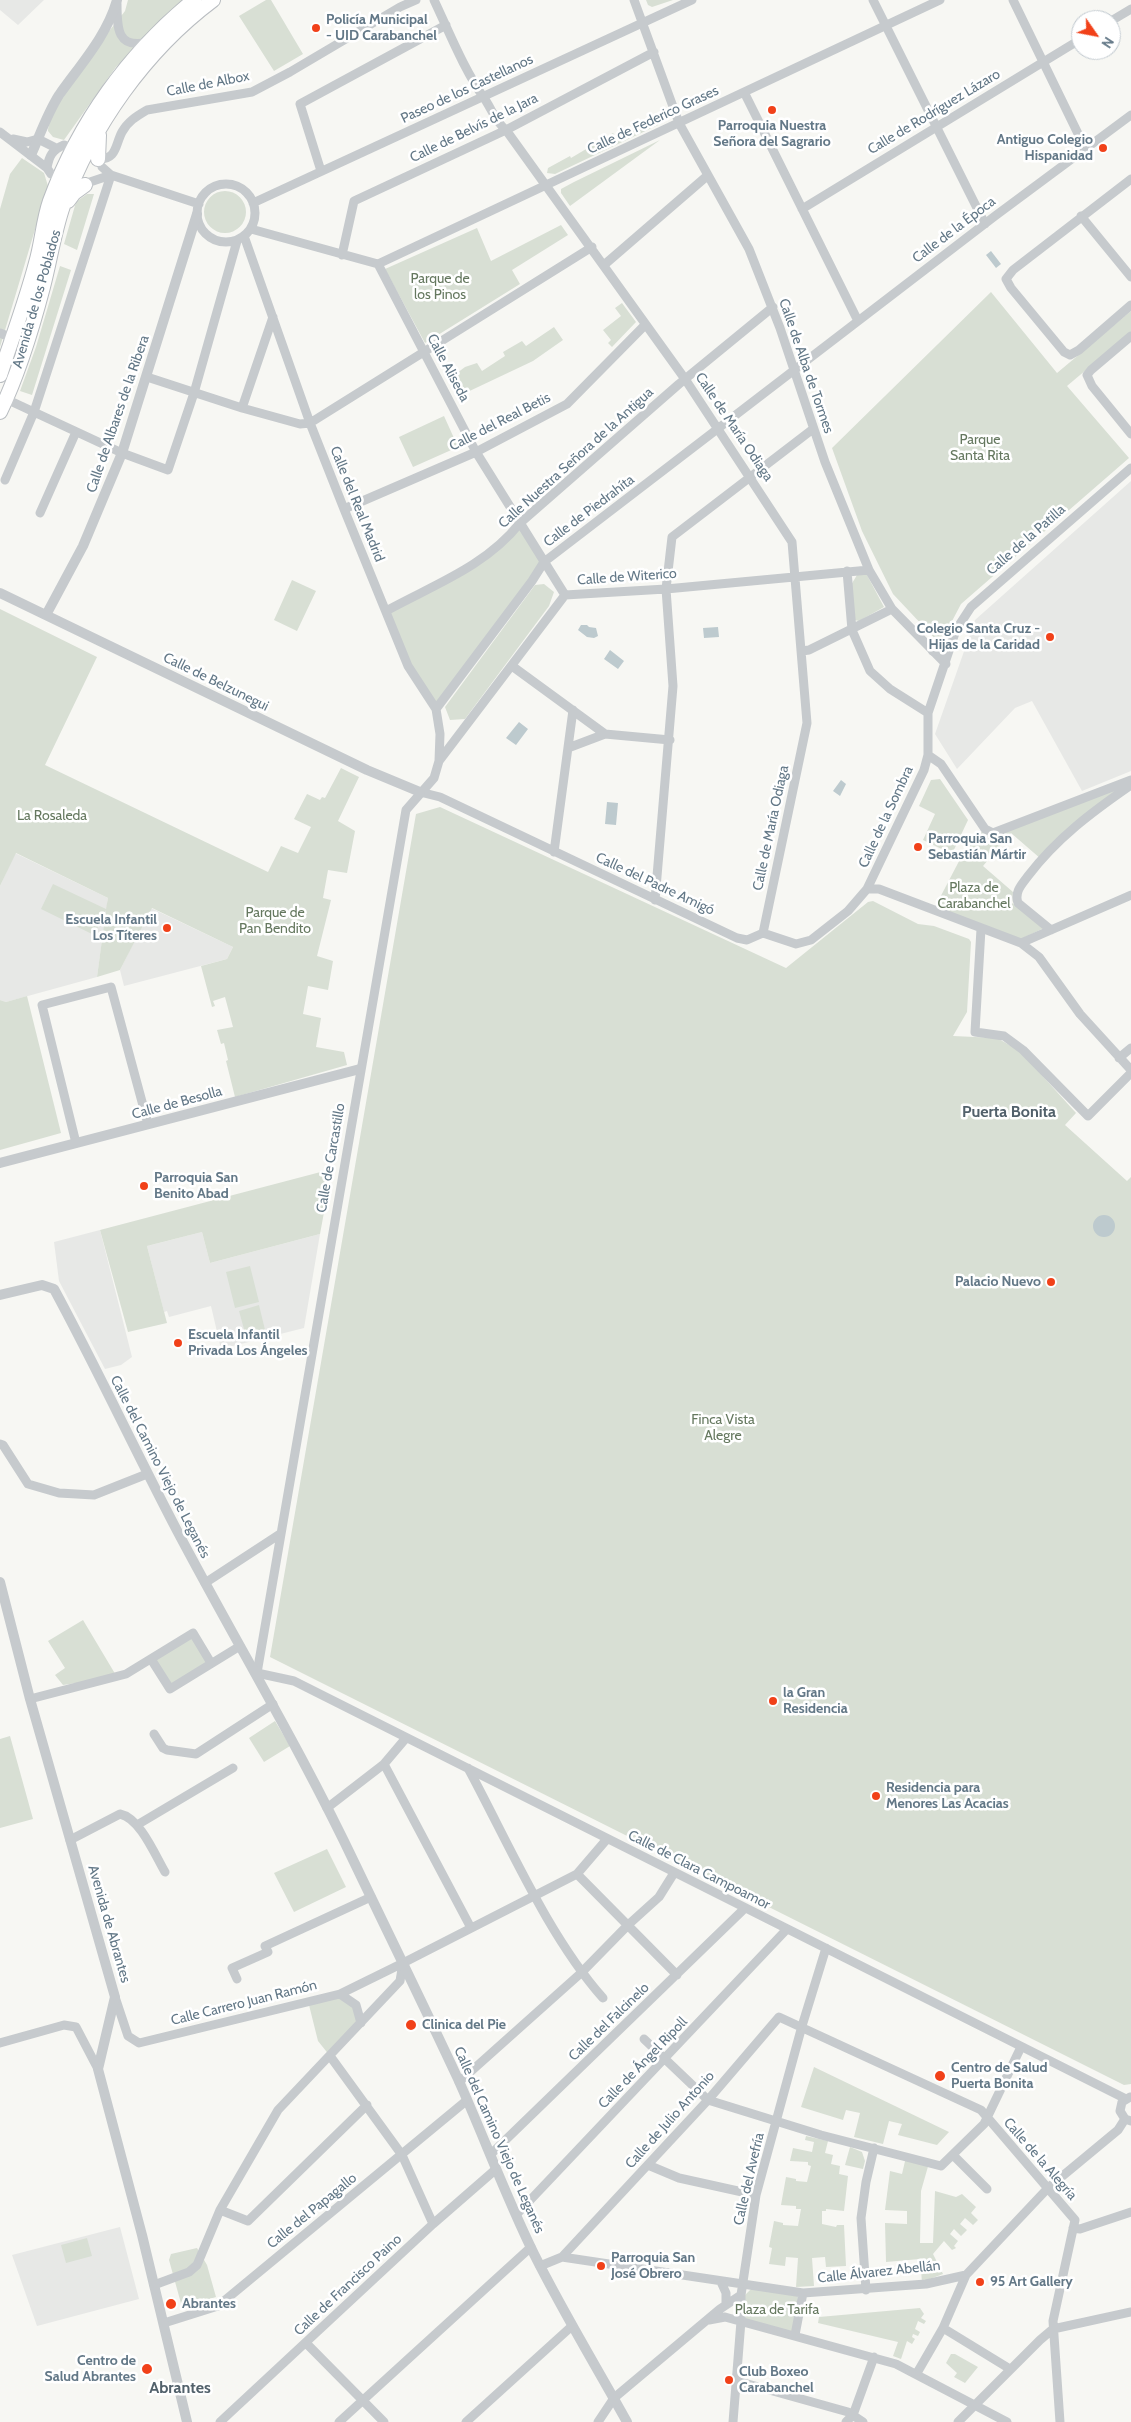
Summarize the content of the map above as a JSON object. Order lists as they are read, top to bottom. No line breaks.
{"streets":{"main road":["Avenida de los Poblados"],"street":["Calle de Albox","Paseo de los Castellanos","Calle de Rodríguez Lázaro","Calle de Federico Grases","Calle de Belvís de la Jara","Calle de la Época","Calle de Alba de Tormes","Calle Aliseda","Calle de Albares de la Ribera","Calle del Real Betis","Calle de María Odiaga","Calle Nuestra Señora de la Antigua","Calle del Real Madrid","Calle de Piedrahíta","Calle de la Patilla","Calle de Witerico","Calle de Belzunegui","Calle de la Sombra","Calle del Padre Amigó","Calle de Besolla","Calle de Carcastillo","Calle del Camino Viejo de Leganés","Calle de Clara Campoamor","Avenida de Abrantes","Calle Carrero Juan Ramón","Calle del Falcinelo","Calle de Ángel Ripoll","Calle de Julio Antonio","Calle de la Alegría","Calle del Avefría","Calle del Papagallo","Calle Álvarez Abellán","Calle de Francisco Paino"]},"crossings":[["Paseo de los Castellanos","Calle de Alba de Tormes"],["Paseo de los Castellanos","Calle de Albares de la Ribera"],["Paseo de los Castellanos","Calle de María Odiaga"],["Paseo de los Castellanos","Calle del Real Madrid"],["Calle de Federico Grases","Calle de Alba de Tormes"],["Calle de Federico Grases","Calle Aliseda"],["Calle de Federico Grases","Calle de María Odiaga"],["Calle de Belvís de la Jara","Calle de Alba de Tormes"],["Calle de Belvís de la Jara","Calle de María Odiaga"],["Calle de la Época","Calle de Alba de Tormes"],["Calle de la Época","Calle de Piedrahíta"],["Calle de Alba de Tormes","Calle Nuestra Señora de la Antigua"],["Calle de Alba de Tormes","Calle de Piedrahíta"],["Calle de Alba de Tormes","Calle de la Patilla"],["Calle de Alba de Tormes","Calle de Witerico"],["Calle de Alba de Tormes","Calle de la Sombra"],["Calle Aliseda","Calle del Real Betis"],["Calle Aliseda","Calle Nuestra Señora de la Antigua"],["Calle Aliseda","Calle de Piedrahíta"],["Calle Aliseda","Calle de Witerico"],["Calle de Albares de la Ribera","Calle del Real Madrid"],["Calle de Albares de la Ribera","Calle de Belzunegui"],["Calle del Real Betis","Calle de María Odiaga"],["Calle del Real Betis","Calle del Real Madrid"],["Calle de María Odiaga","Calle Nuestra Señora de la Antigua"],["Calle de María Odiaga","Calle de Piedrahíta"],["Calle de María Odiaga","Calle de Witerico"],["Calle de María Odiaga","Calle del Padre Amigó"],["Calle Nuestra Señora de la Antigua","Calle del Real Madrid"],["Calle del Real Madrid","Calle de Piedrahíta"],["Calle del Real Madrid","Calle de Witerico"],["Calle del Real Madrid","Calle de Carcastillo"],["Calle de la Patilla","Calle de la Sombra"],["Calle de Belzunegui","Calle del Padre Amigó"],["Calle de Belzunegui","Calle de Carcastillo"],["Calle del Padre Amigó","Calle de Carcastillo"],["Calle de Besolla","Calle de Carcastillo"],["Calle de Carcastillo","Calle del Camino Viejo de Leganés"],["Calle de Carcastillo","Calle de Clara Campoamor"],["Calle del Camino Viejo de Leganés","Calle de Clara Campoamor"],["Calle del Camino Viejo de Leganés","Calle Carrero Juan Ramón"],["Calle del Camino Viejo de Leganés","Calle del Falcinelo"],["Calle del Camino Viejo de Leganés","Calle de Ángel Ripoll"],["Calle del Camino Viejo de Leganés","Calle del Papagallo"],["Calle del Camino Viejo de Leganés","Calle de Francisco Paino"],["Calle de Clara Campoamor","Calle del Falcinelo"],["Calle de Clara Campoamor","Calle de Ángel Ripoll"],["Calle de Clara Campoamor","Calle del Avefría"],["Avenida de Abrantes","Calle Carrero Juan Ramón"],["Avenida de Abrantes","Calle del Papagallo"],["Calle de Julio Antonio","Calle de la Alegría"],["Calle de Julio Antonio","Calle del Avefría"],["Calle de Julio Antonio","Calle Álvarez Abellán"],["Calle de la Alegría","Calle del Avefría"],["Calle del Avefría","Calle Álvarez Abellán"]],"districts":["Puerta Bonita","Abrantes"],"parks":["Parque de los Pinos","Parque Santa Rita","La Rosaleda","Plaza de Carabanchel","Parque de Pan Bendito","Finca Vista Alegre","Plaza de Tarifa"],"places":["Policía Municipal - UID Carabanchel","Parroquia Nuestra Señora del Sagrario","Antiguo Colegio Hispanidad","Colegio Santa Cruz - Hijas de la Caridad","Parroquia San Sebastián Mártir","Escuela Infantil Los Títeres","Parroquia San Benito Abad","Palacio Nuevo","Escuela Infantil Privada Los Ángeles","la Gran Residencia","Residencia para Menores Las Acacias","Clinica del Pie","Centro de Salud Puerta Bonita","Parroquia San José Obrero","95 Art Gallery","Abrantes","Centro de Salud Abrantes","Club Boxeo Carabanchel"],"north":"bottom right"}
